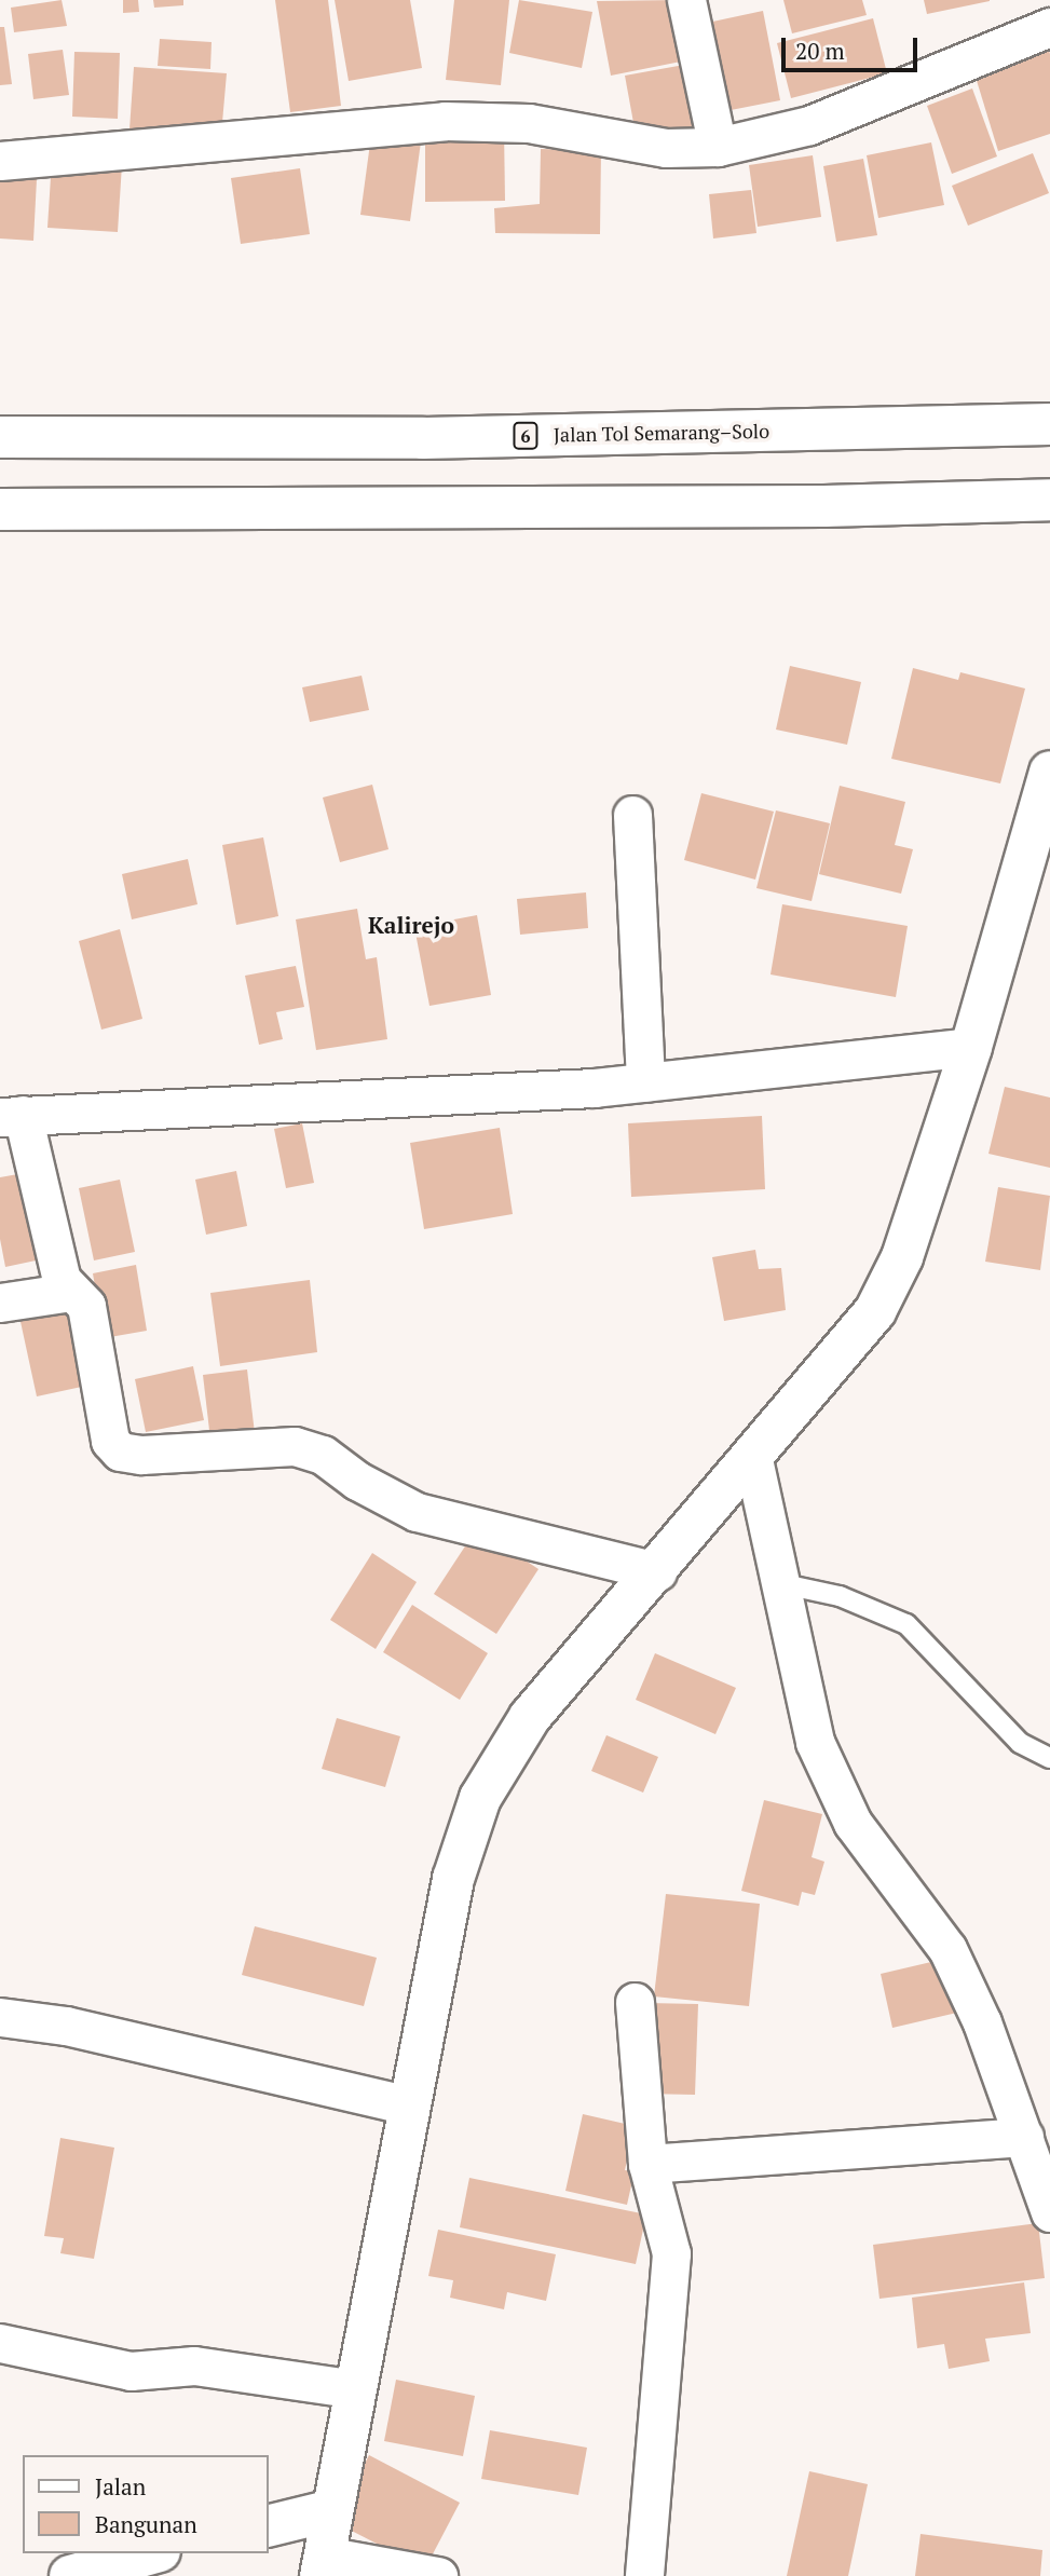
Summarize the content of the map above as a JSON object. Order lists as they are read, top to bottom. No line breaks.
{"streets":{"main road":["Jalan Tol Semarang–Solo","6"]},"districts":["Kalirejo"],"legend":["Jalan","Bangunan"],"scale_bar":"20 m"}
